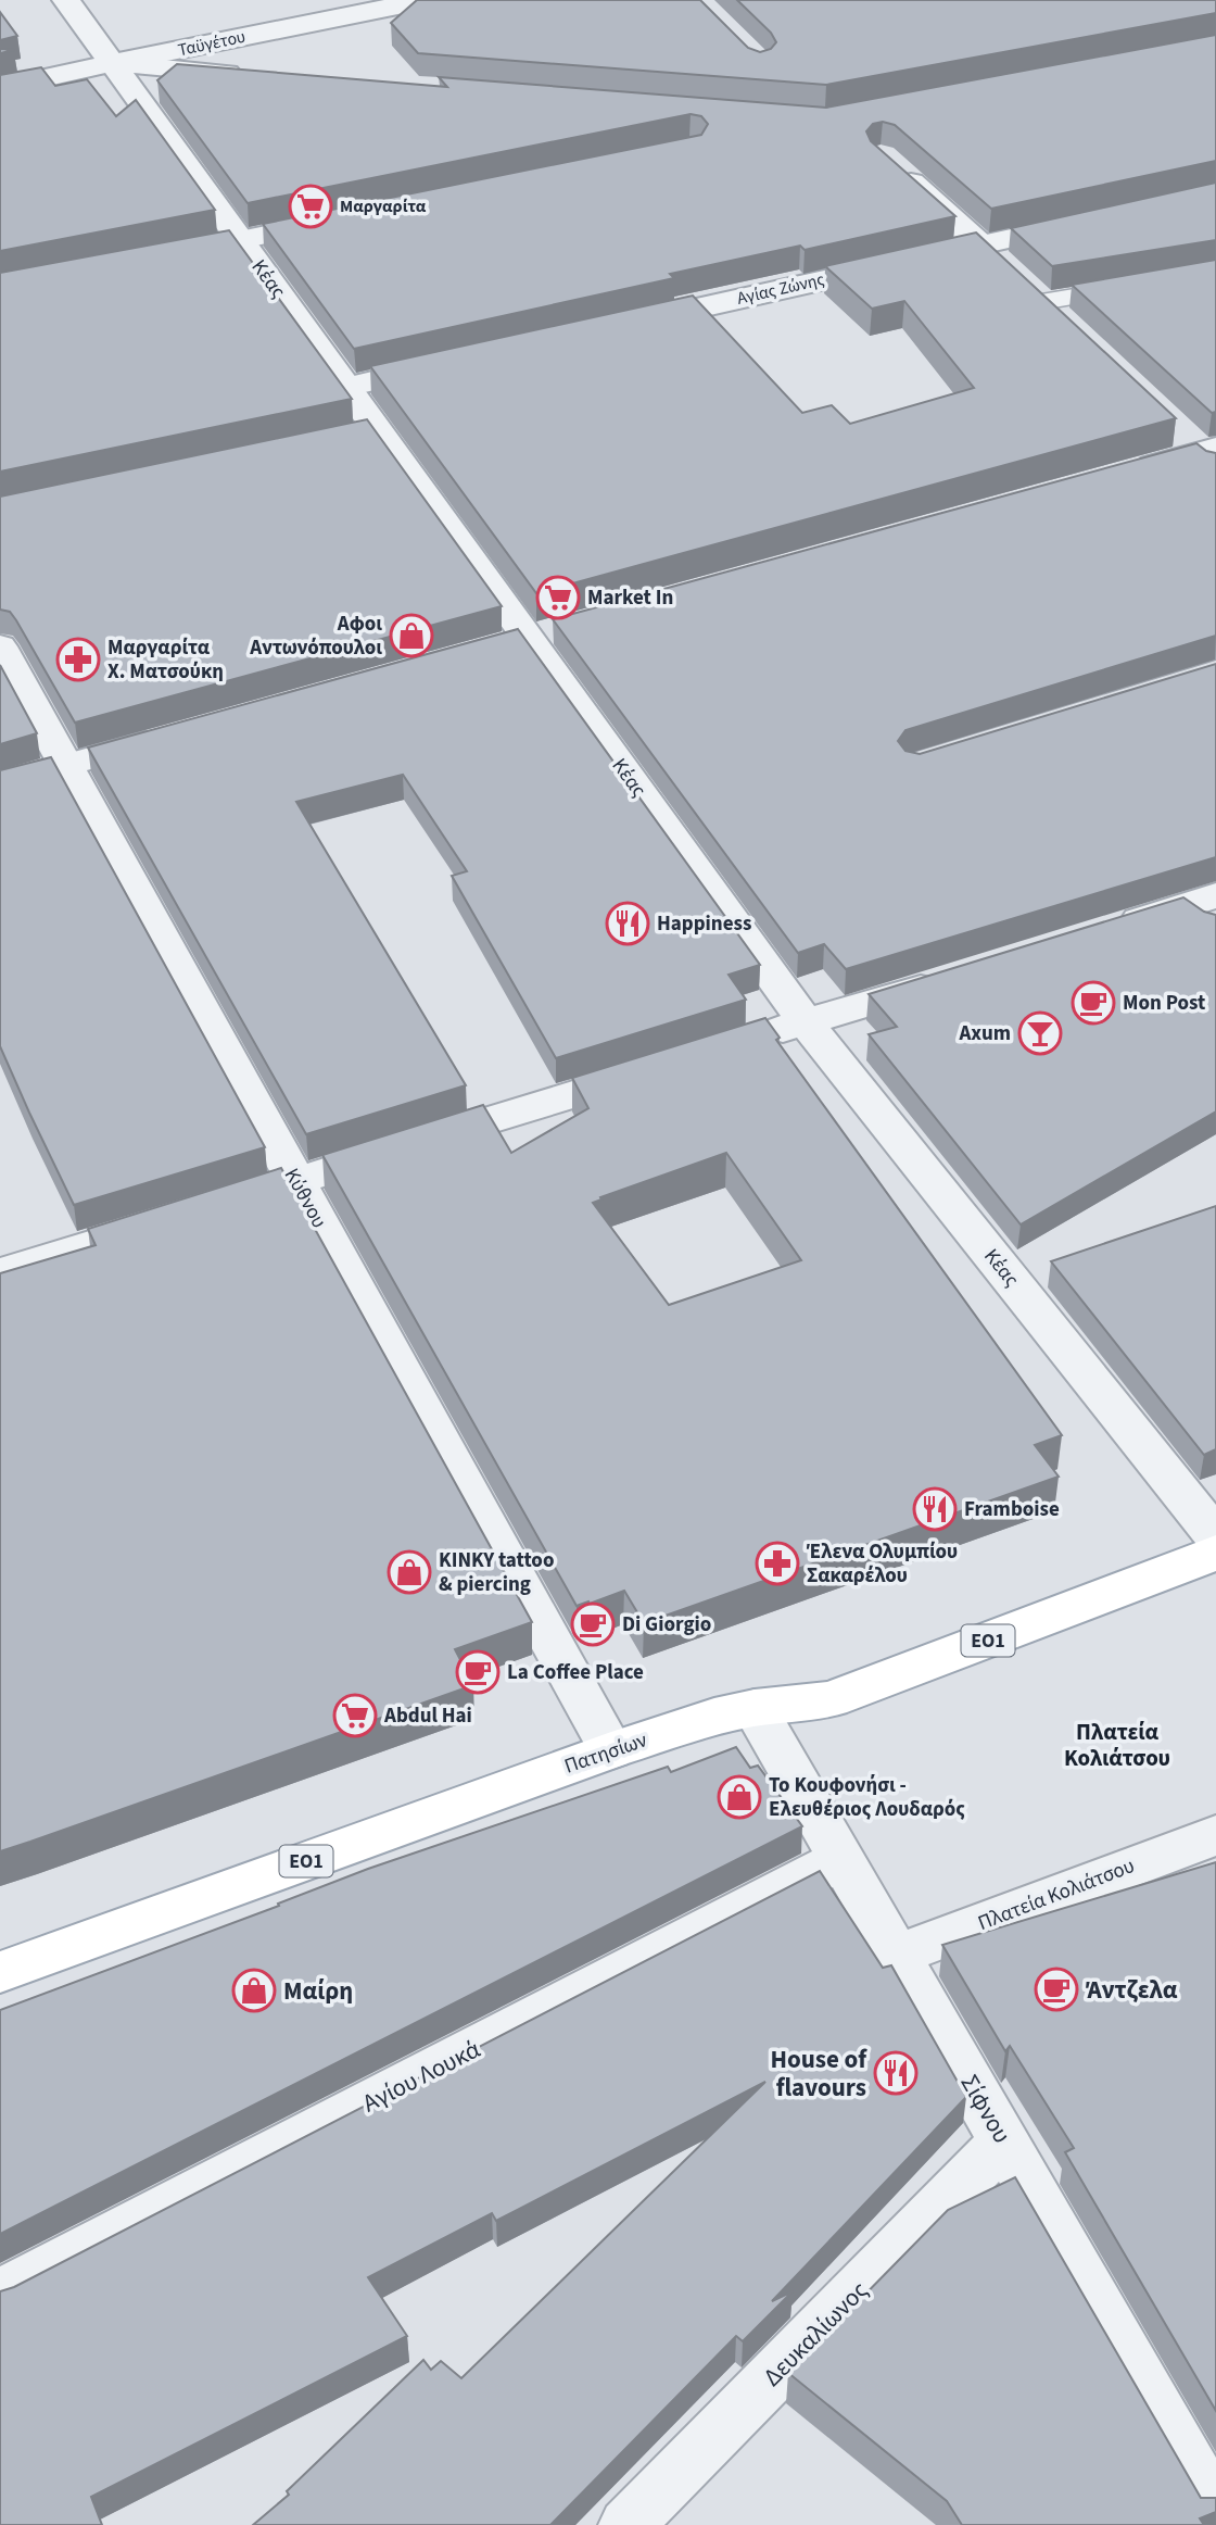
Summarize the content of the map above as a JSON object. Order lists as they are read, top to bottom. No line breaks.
{"streets":{"main road":["ΕΟ1","Πατησίων"],"street":["Ταϋγέτου","Κέας","Αγίας Ζώνης","Κύθνου","Πλατεία Κολιάτσου","Αγίου Λουκά","Σίφνου","Δευκαλίωνος"]},"crossings":[["Ταϋγέτου","Κέας"],["Κύθνου","Πατησίων"],["Πατησίων","Σίφνου"],["Πλατεία Κολιάτσου","Σίφνου"],["Αγίου Λουκά","Σίφνου"],["Σίφνου","Δευκαλίωνος"]],"districts":["Πλατεία Κολιάτσου"],"places":{"supermarket":["Μαργαρίτα","Market In","Abdul Hai"],"shop":["Αφοι Αντωνόπουλοι","KINKY tattoo & piercing","Το Κουφονήσι - Ελευθέριος Λουδαρός","Μαίρη"],"pharmacy":["Μαργαρίτα Χ. Ματσούκη","Έλενα Ολυμπίου Σακαρέλου"],"restaurant":["Happiness","Framboise","House of flavours"],"cafe":["Mon Post","Di Giorgio","La Coffee Place","Άντζελα"],"bar":["Axum"]}}
